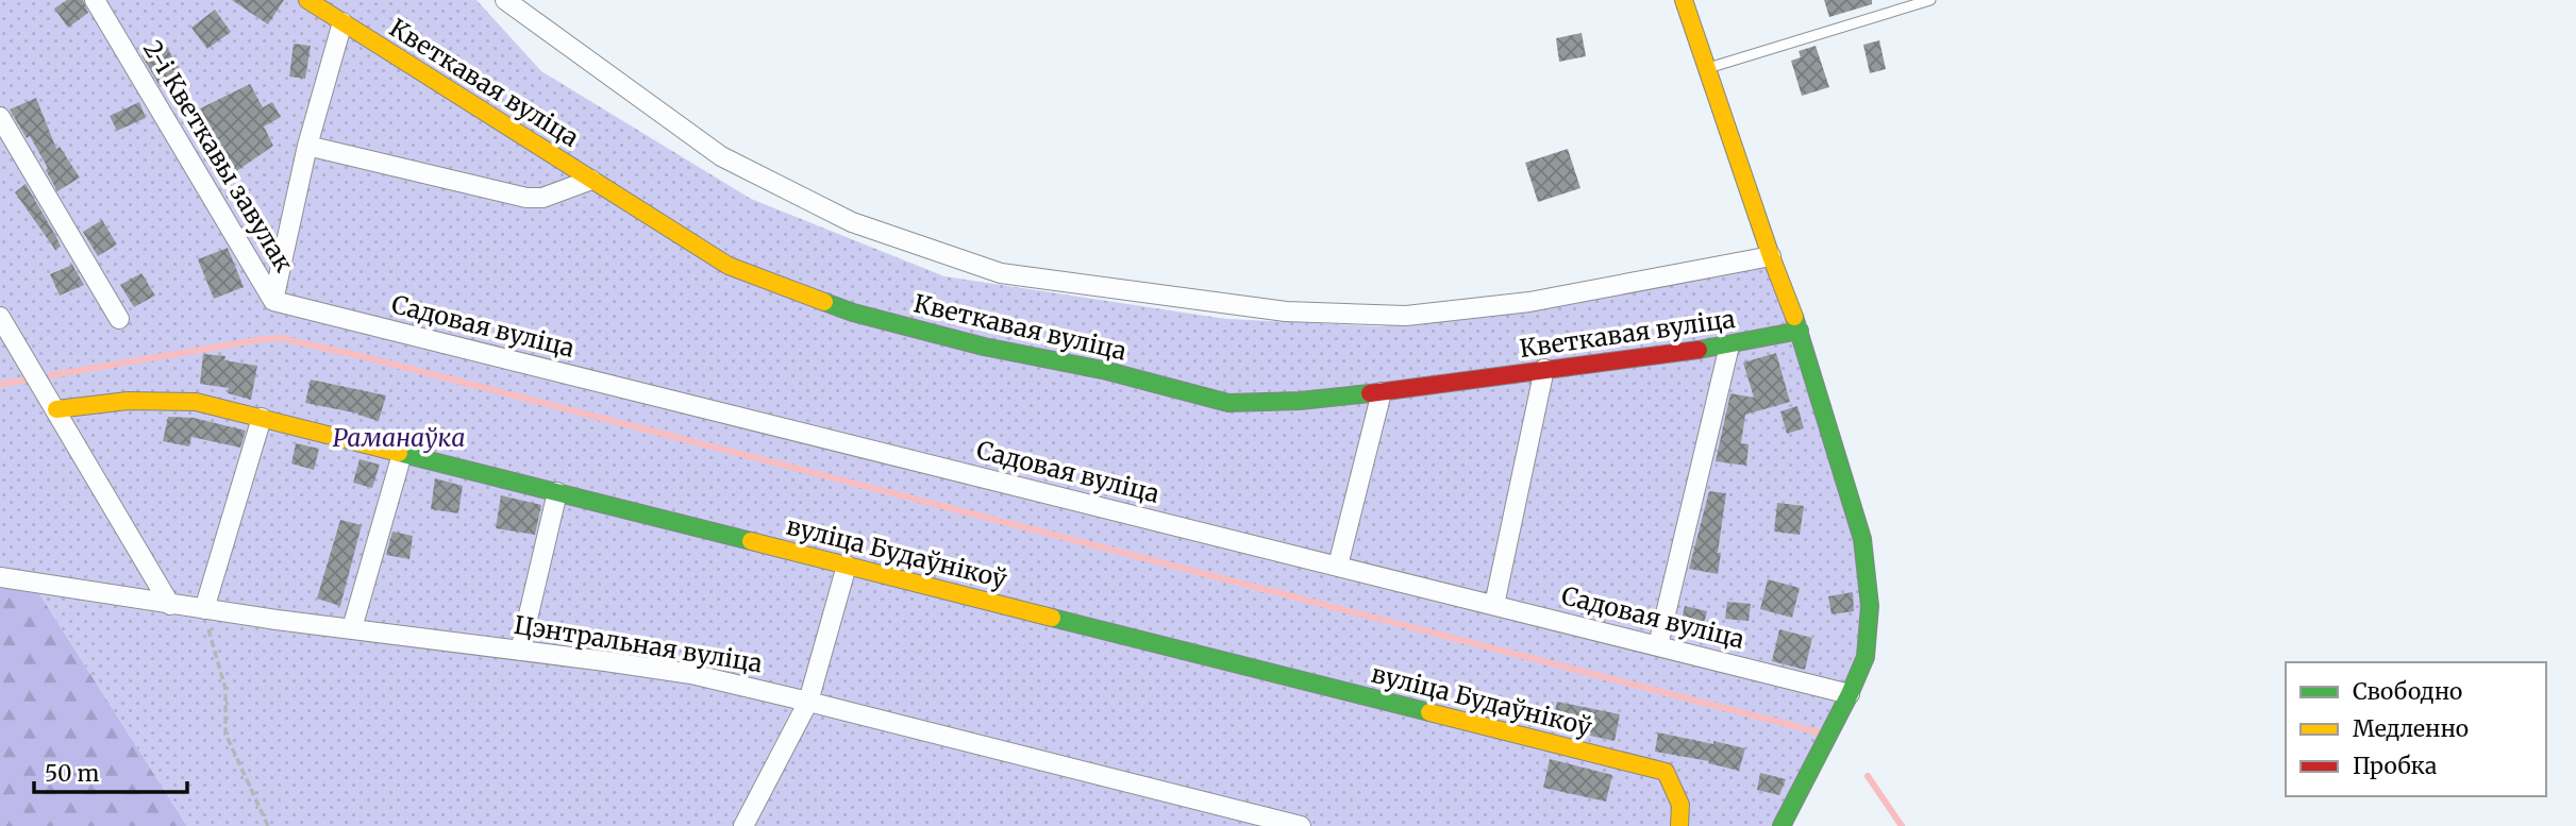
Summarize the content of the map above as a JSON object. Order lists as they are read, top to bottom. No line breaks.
{"streets":{"street":["Кветкавая вуліца","2-і Кветкавы завулак","Садовая вуліца","вуліца Будаўнікоў","Цэнтральная вуліца"]},"crossings":[["2-і Кветкавы завулак","Садовая вуліца"]],"parks":["Раманаўка"],"legend":["Свободно","Медленно","Пробка"],"scale_bar":"50 m"}
